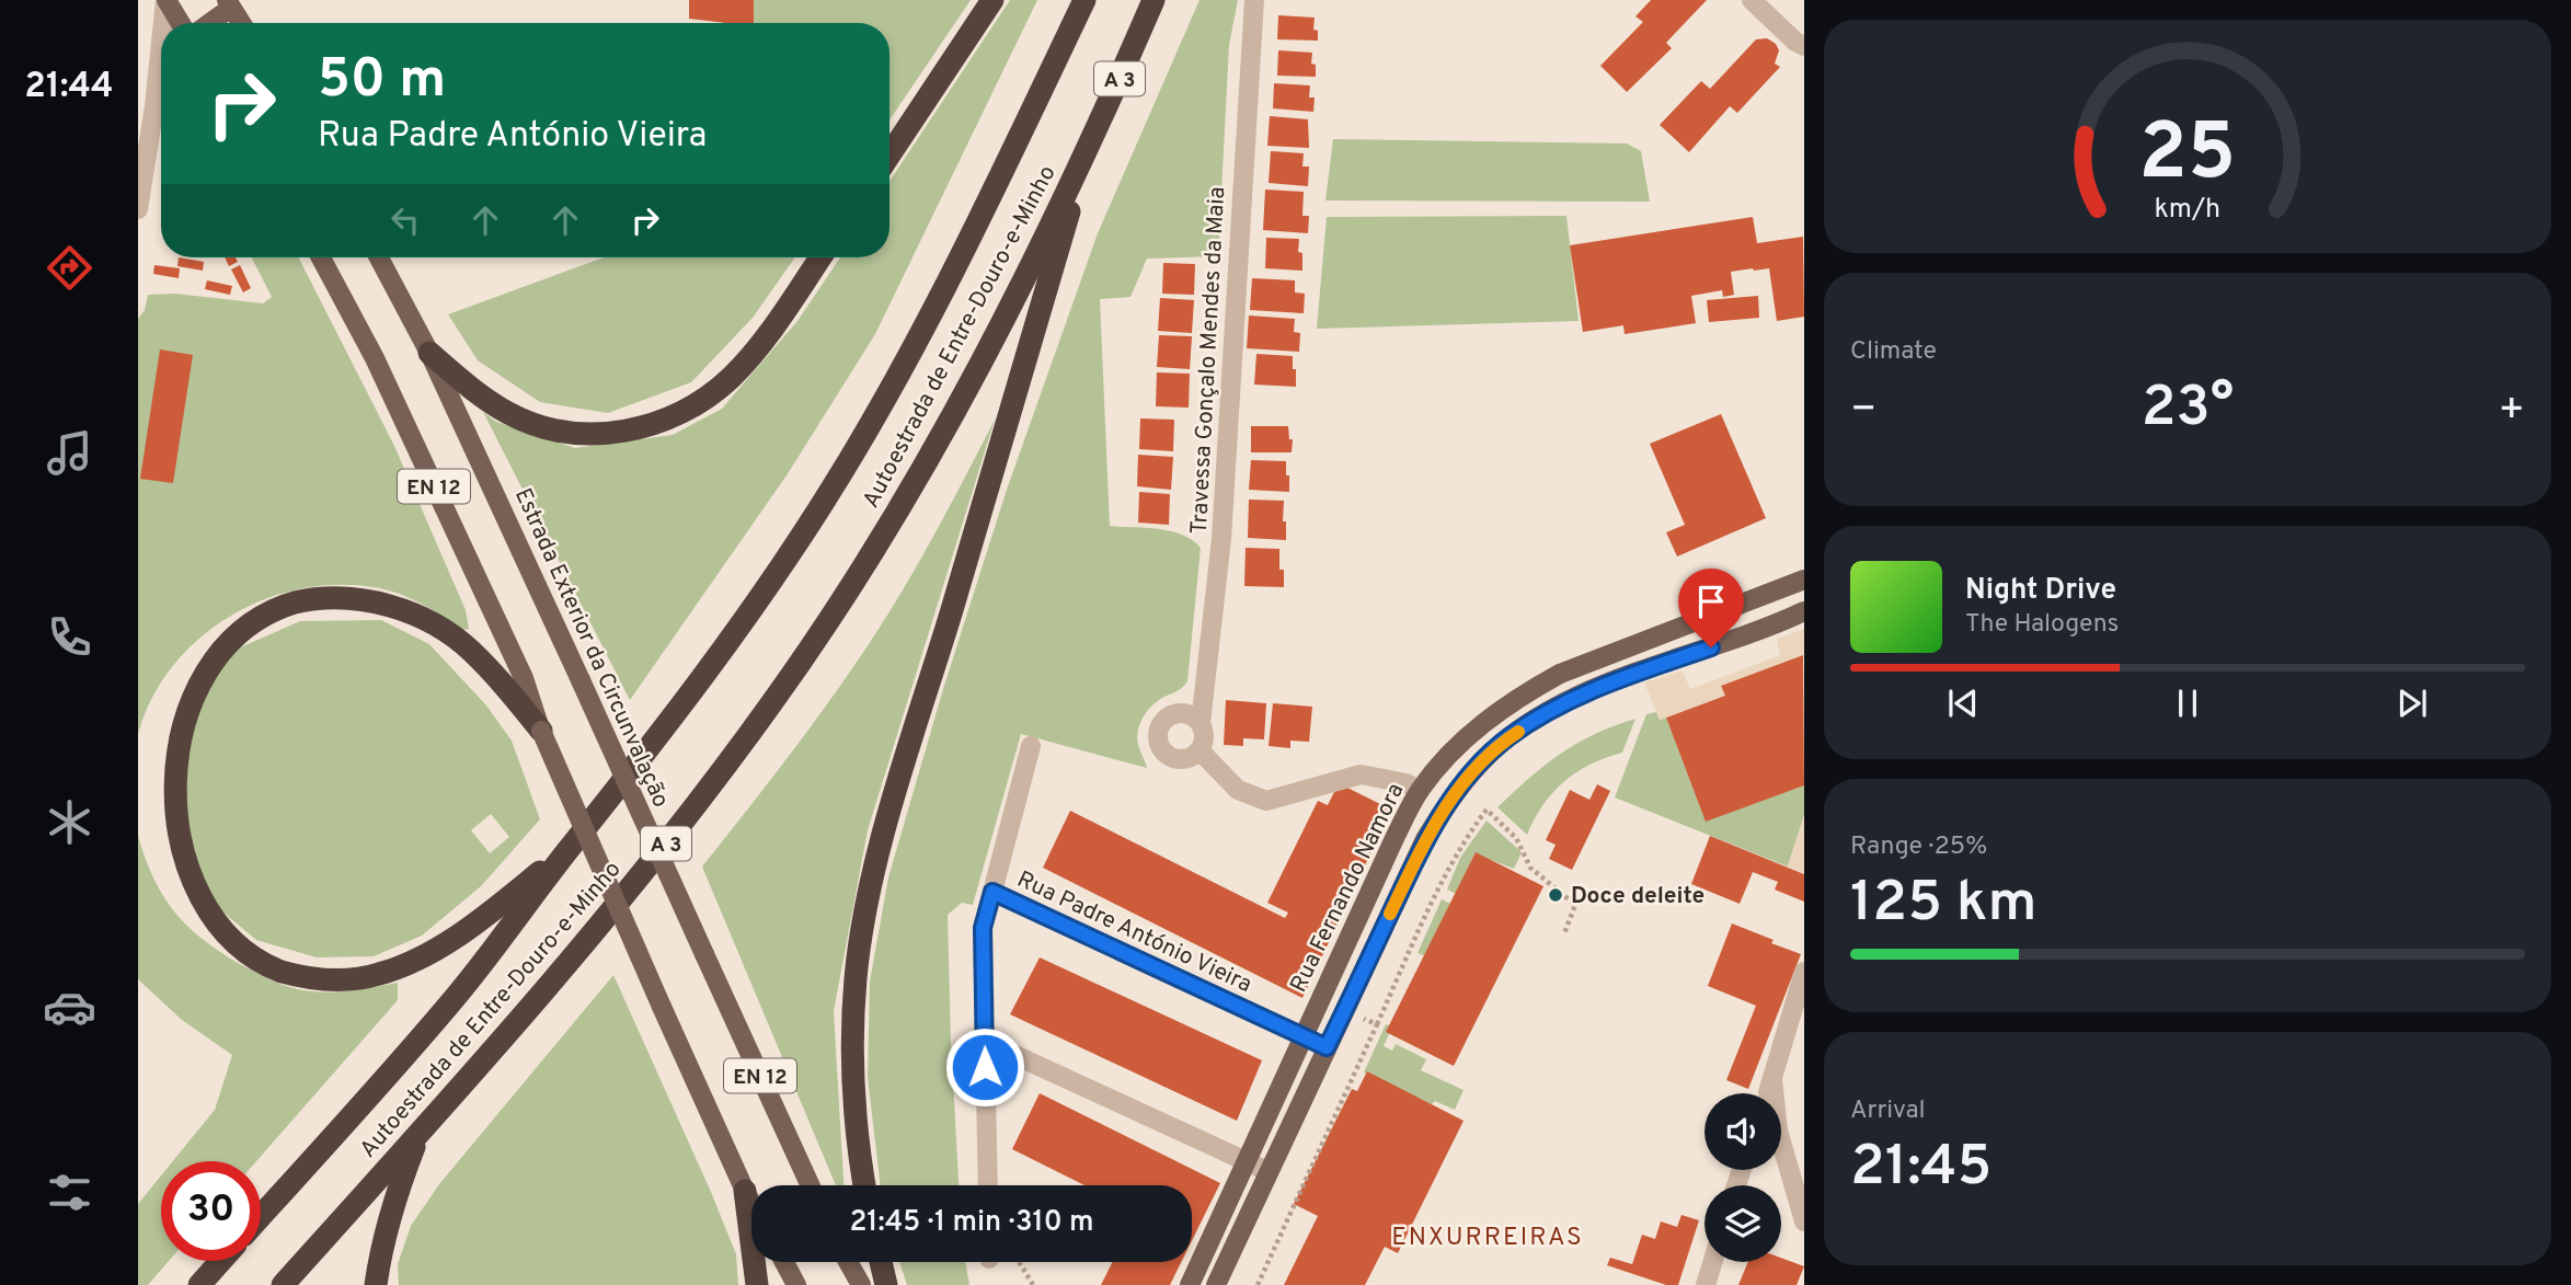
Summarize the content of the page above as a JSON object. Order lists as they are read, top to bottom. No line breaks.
{"streets":{"highway":["A 3","Autoestrada de Entre-Douro-e-Minho"],"main road":["EN 12","Estrada Exterior da Circunvalação","Rua Fernando Namora"],"street":["Travessa Gonçalo Mendes da Maia","Rua Padre António Vieira"]},"crossings":[["Rua Fernando Namora","Rua Padre António Vieira"]],"districts":["ENXURREIRAS"],"places":["Doce deleite"],"page":{"tabs":"21:44","turn":["50 m","Rua Padre António Vieira"],"tile":["Climate",["Range · 25%","125 km"],["Arrival","21:45"]],"heat":["−","23°","+"],"song":["Night Drive","The Halogens"],"limit":"30","trip":"21:45 · 1 min · 310 m","gauge":["25","km/h"]}}
